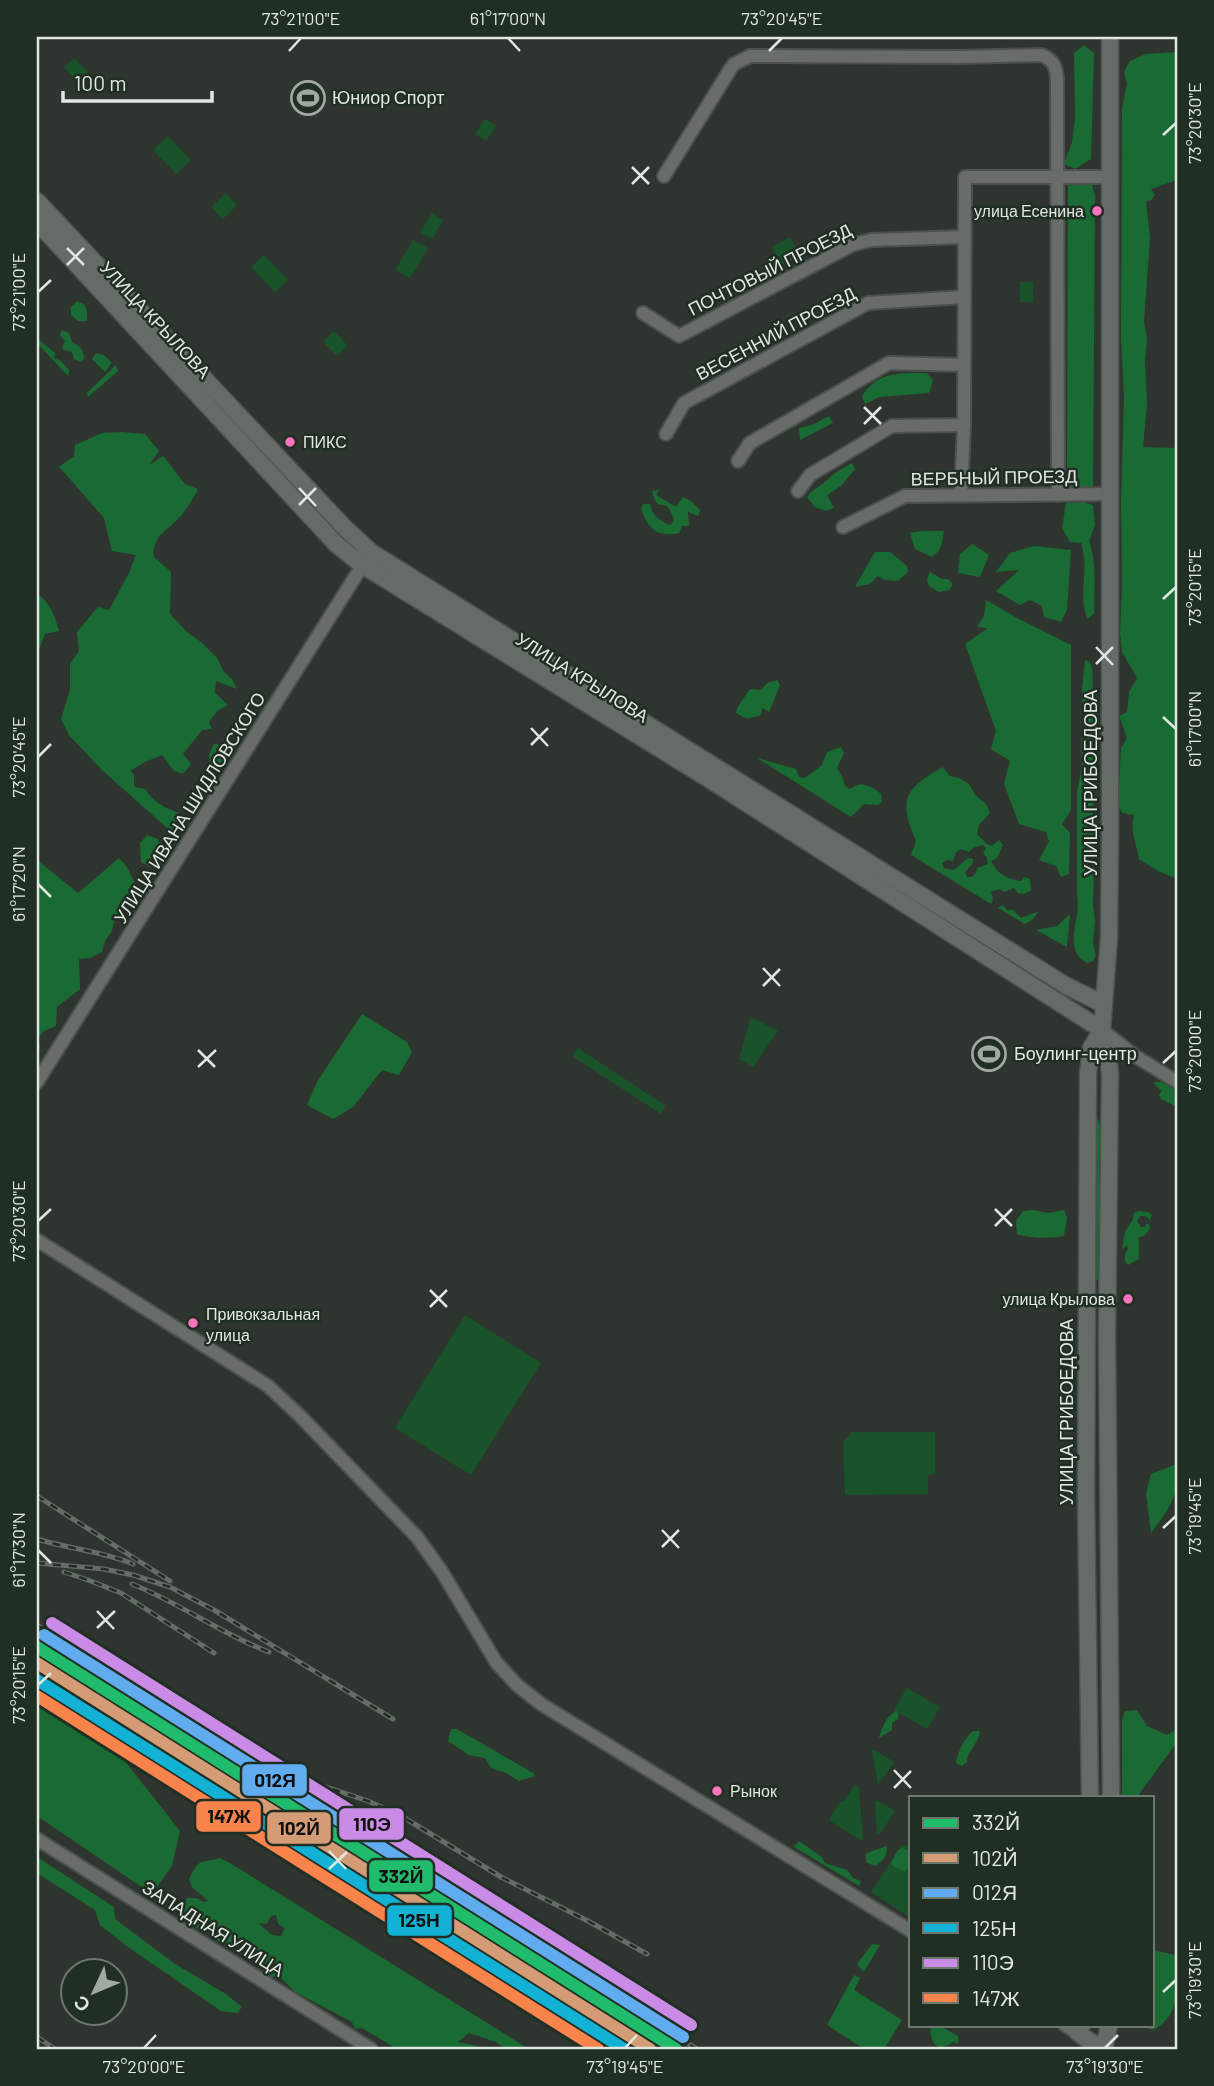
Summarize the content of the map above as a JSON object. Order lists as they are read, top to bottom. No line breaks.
{"streets":{"main road":["УЛИЦА КРЫЛОВА","УЛИЦА ГРИБОЕДОВА"],"street":["ПОЧТОВЫЙ ПРОЕЗД","ВЕСЕННИЙ ПРОЕЗД","ВЕРБНЫЙ ПРОЕЗД","УЛИЦА ИВАНА ШИДЛОВСКОГО","ЗАПАДНАЯ УЛИЦА"]},"crossings":[["УЛИЦА КРЫЛОВА","УЛИЦА ГРИБОЕДОВА"],["УЛИЦА КРЫЛОВА","УЛИЦА ИВАНА ШИДЛОВСКОГО"],["ВЕРБНЫЙ ПРОЕЗД","УЛИЦА ГРИБОЕДОВА"]],"places":{"sports":["Юниор Спорт","Боулинг-центр"],"other":["улица Есенина","ПИКС","улица Крылова","Привокзальная улица","Рынок"]},"lines":["transit line 110Э","transit line 012Я","transit line 332Й","transit line 102Й","transit line 125Н","transit line 147Ж"],"legend":["332Й","102Й","012Я","125Н","110Э","147Ж"],"scale_bar":"100 m","north":"bottom left","coordinates":["73°21'00\"E","61°17'00\"N","73°20'45\"E","73°20'30\"E","73°20'15\"E","61°17'20\"N","73°20'00\"E","73°19'45\"E","61°17'30\"N","73°19'30\"E"]}
